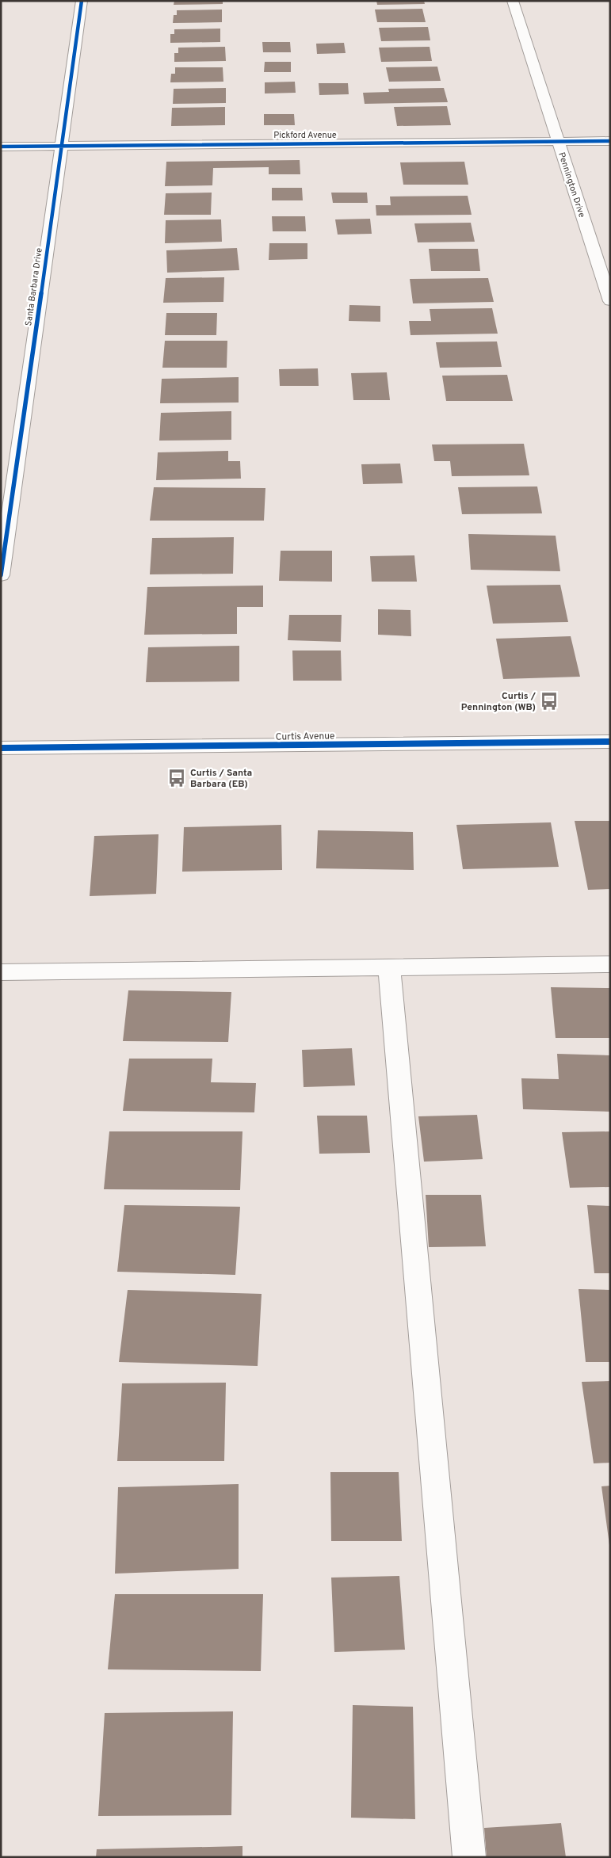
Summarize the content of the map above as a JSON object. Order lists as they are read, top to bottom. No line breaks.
{"streets":{"street":["Pickford Avenue","Pennington Drive","Santa Barbara Drive","Curtis Avenue"]},"crossings":[["Pickford Avenue","Pennington Drive"],["Pickford Avenue","Santa Barbara Drive"]],"places":{"bus stop":["Curtis / Pennington (WB)","Curtis / Santa Barbara (EB)"]}}
